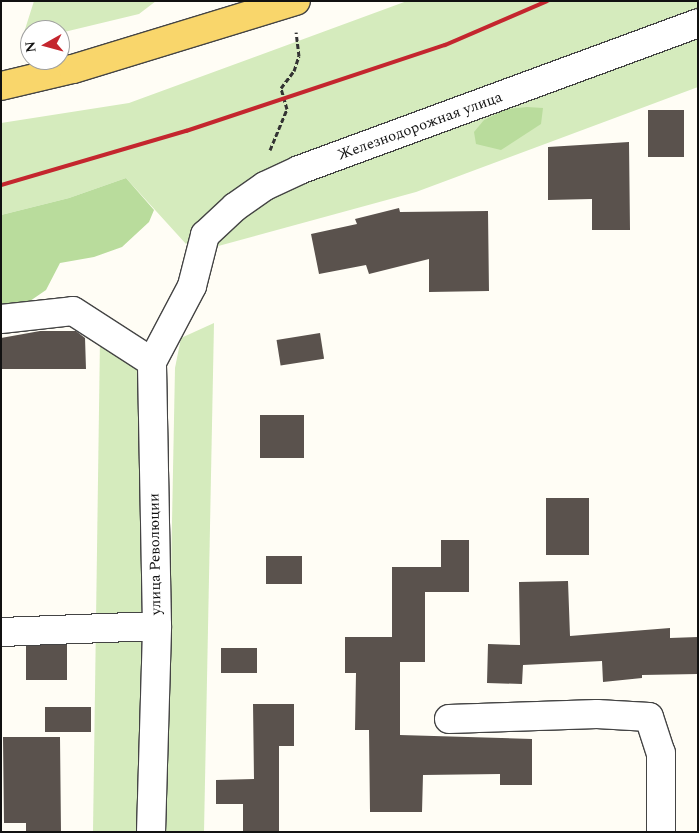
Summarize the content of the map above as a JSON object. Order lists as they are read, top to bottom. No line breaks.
{"streets":{"street":["Железнодорожная улица","улица Революции"]},"crossings":[["Железнодорожная улица","улица Революции"]],"north":"left"}
